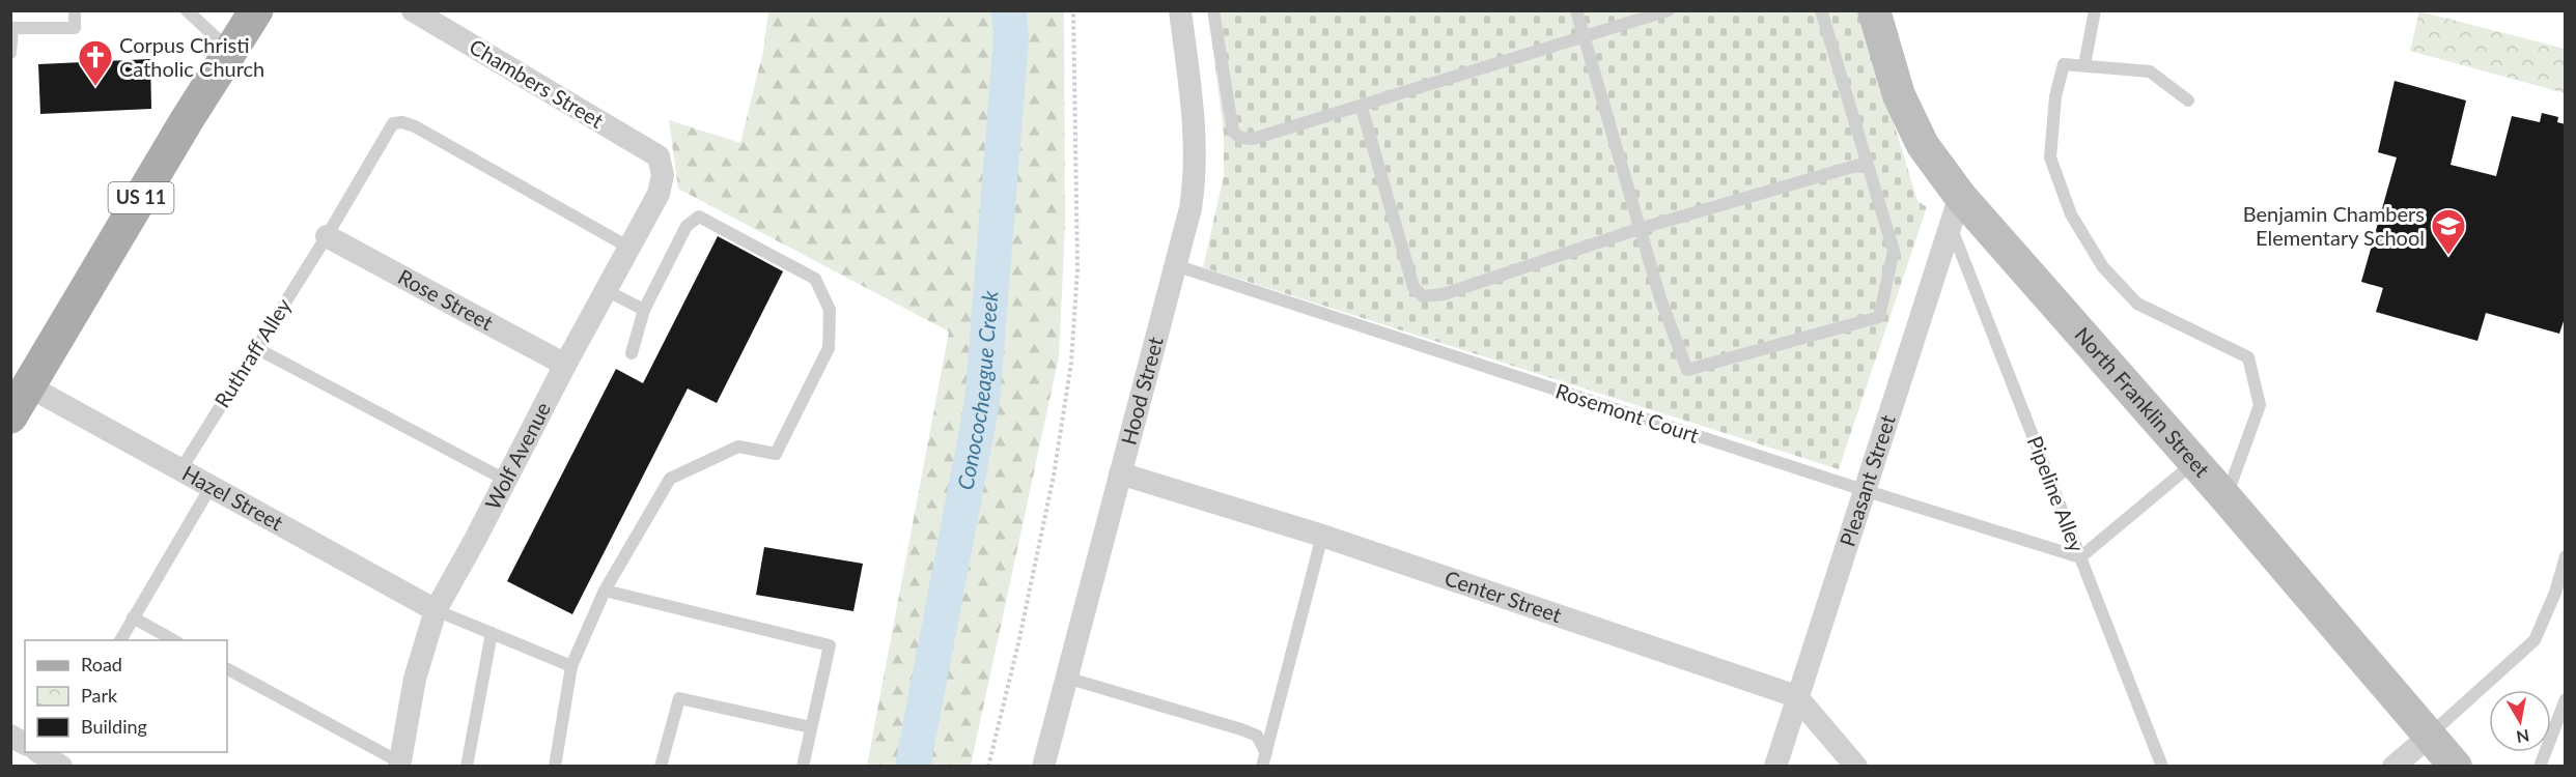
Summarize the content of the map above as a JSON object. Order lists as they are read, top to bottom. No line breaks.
{"streets":{"main road":["US 11"],"street":["Chambers Street","Rose Street","Hood Street","North Franklin Street","Wolf Avenue","Pleasant Street","Hazel Street","Center Street"],"lane":["Ruthraff Alley","Rosemont Court","Pipeline Alley"]},"crossings":[["Chambers Street","Wolf Avenue"],["US 11","Hazel Street"],["Rose Street","Ruthraff Alley"],["Rose Street","Wolf Avenue"],["Ruthraff Alley","Wolf Avenue"],["Ruthraff Alley","Hazel Street"],["Hood Street","Rosemont Court"],["Hood Street","Center Street"],["North Franklin Street","Pleasant Street"],["North Franklin Street","Pipeline Alley"],["Rosemont Court","Pleasant Street"],["Rosemont Court","Pipeline Alley"],["Wolf Avenue","Hazel Street"],["Pleasant Street","Pipeline Alley"],["Pleasant Street","Center Street"]],"water":["Conococheague Creek"],"places":{"church":["Corpus Christi Catholic Church"],"school or university":["Benjamin Chambers Elementary School"]},"legend":["Road","Park","Building"],"north":"bottom"}
